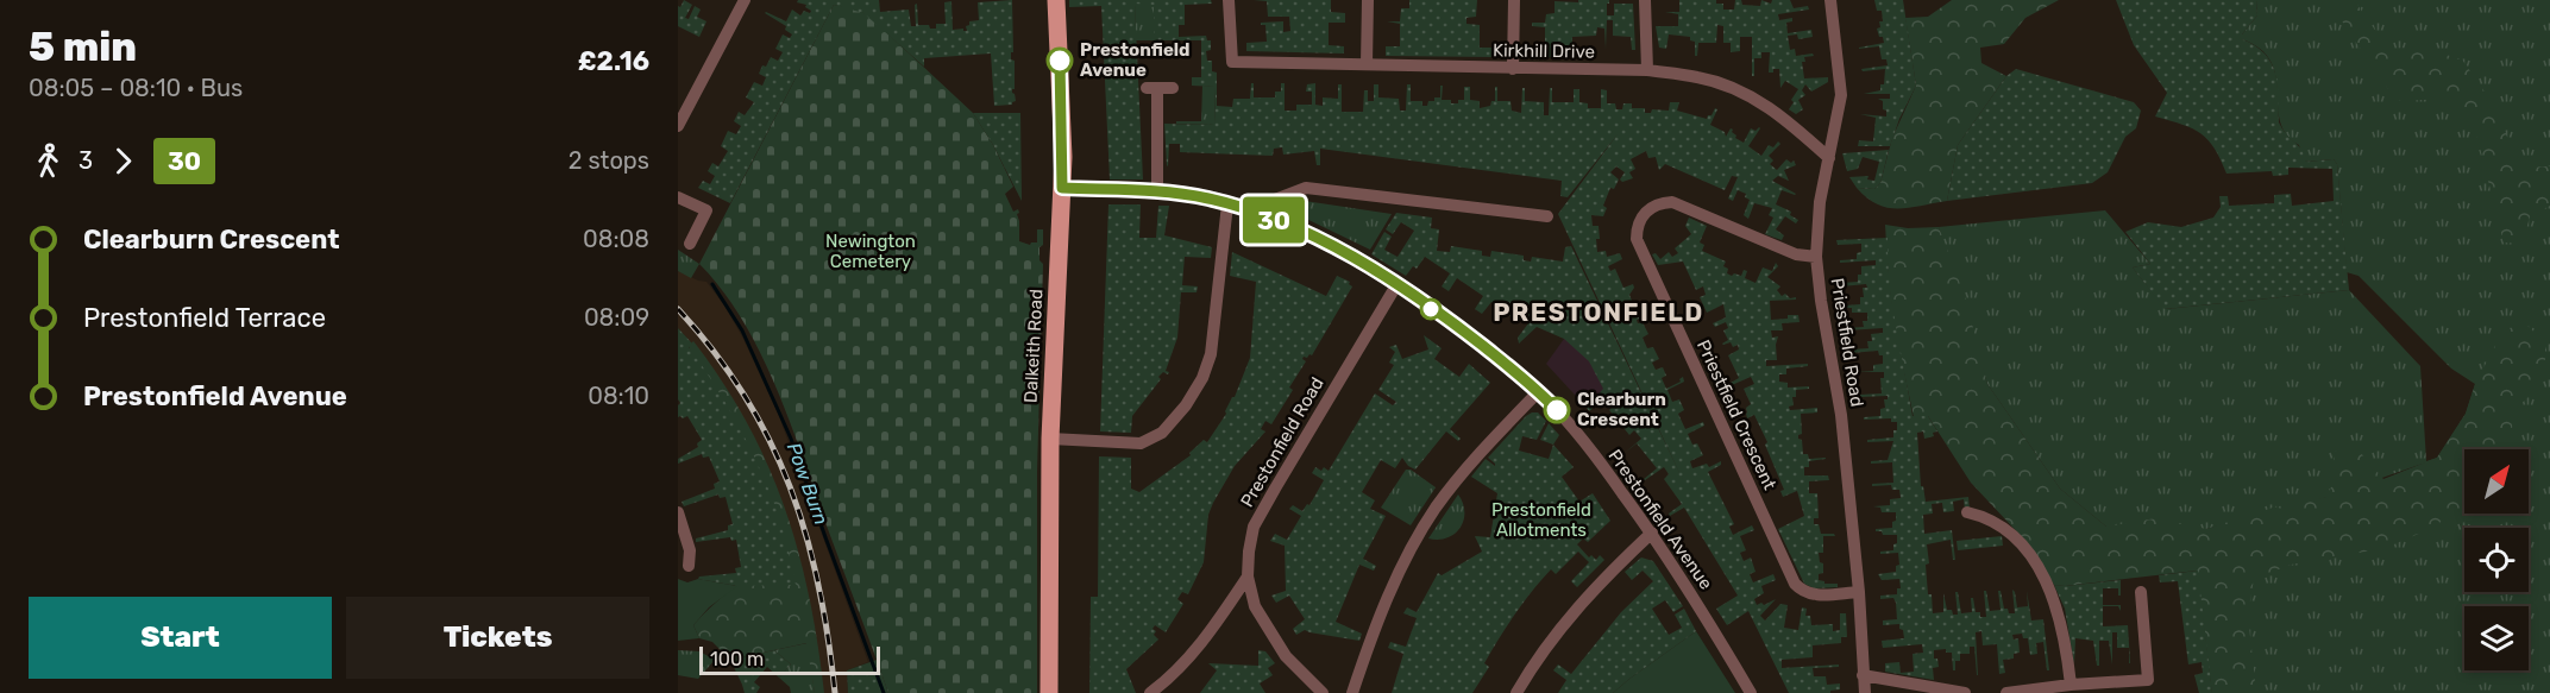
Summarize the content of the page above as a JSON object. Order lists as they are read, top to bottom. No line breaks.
{"streets":{"main road":["Dalkeith Road"],"street":["Kirkhill Drive","Priestfield Road","Priestfield Crescent","Prestonfield Road","Prestonfield Avenue"]},"crossings":[["Kirkhill Drive","Priestfield Road"],["Priestfield Road","Priestfield Crescent"],["Dalkeith Road","Prestonfield Avenue"],["Prestonfield Road","Prestonfield Avenue"]],"districts":["PRESTONFIELD"],"water":["Pow Burn"],"parks":["Newington Cemetery","Prestonfield Allotments"],"places":["Prestonfield Avenue","Clearburn Crescent"],"lines":["bus line 30"],"scale_bar":"100 m","north":"top right","page":{"heading":["5 min","08:05 – 08:10 · Bus","£2.16"],"on_map":"30","legs":["3","30","2 stops"],"list":[{"name":"Clearburn Crescent","value":"08:08"},{"name":"Prestonfield Terrace","value":"08:09"},{"name":"Prestonfield Avenue","value":"08:10"}],"buttons":["Start","Tickets"],"scale":"100 m"}}
